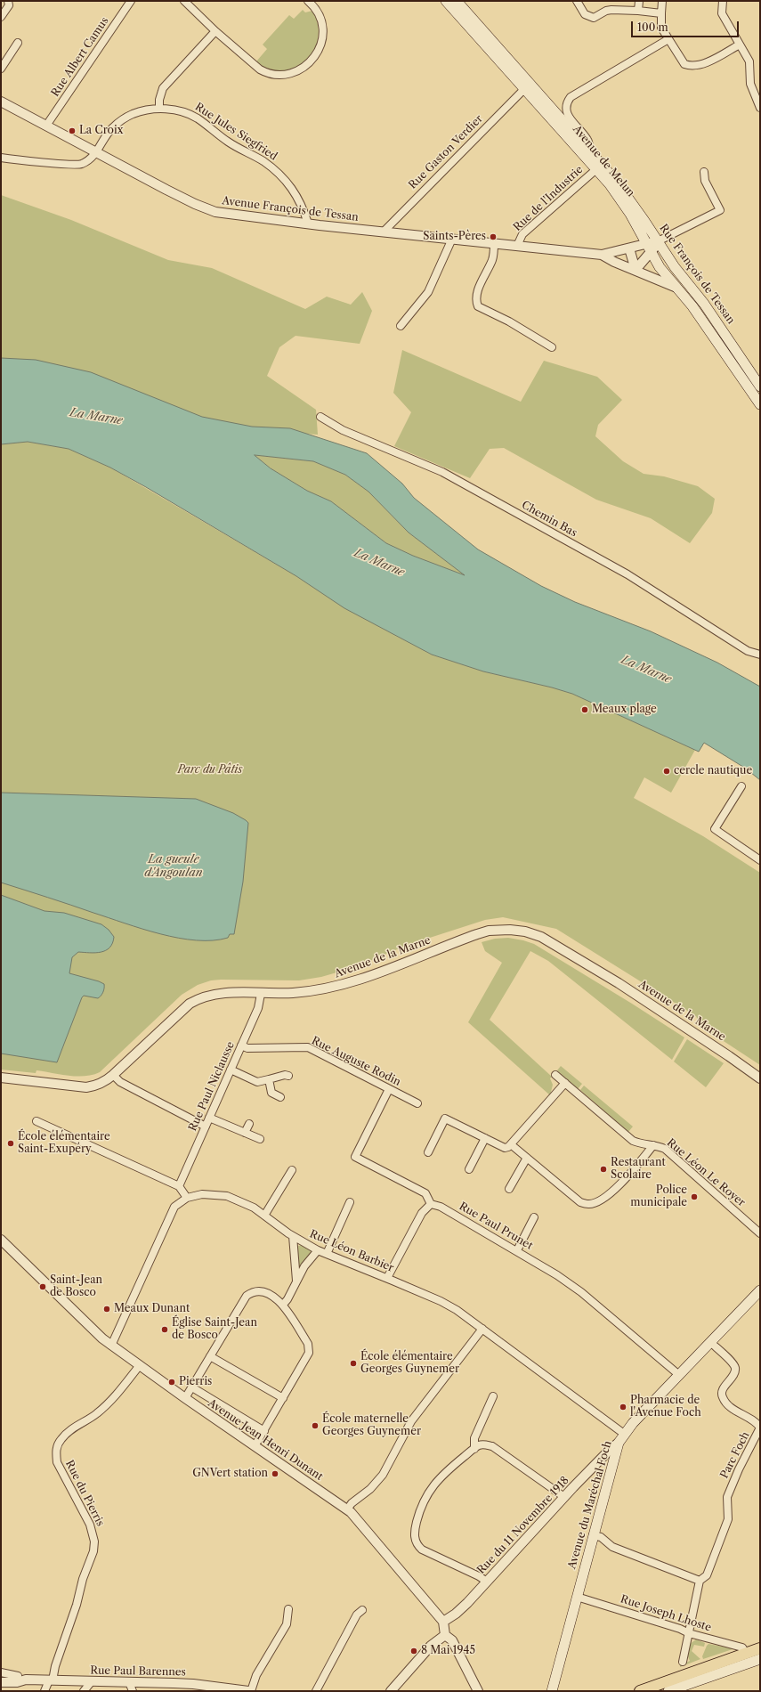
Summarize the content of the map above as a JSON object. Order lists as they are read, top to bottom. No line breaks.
{"streets":{"main road":["Avenue de Melun","Rue François de Tessan","Avenue du Maréchal Foch"],"street":["Rue Albert Camus","Rue Jules Siegfried","Rue Gaston Verdier","Rue de l'Industrie","Avenue François de Tessan","Chemin Bas","Avenue de la Marne","Rue Auguste Rodin","Rue Paul Niclausse","Rue Léon Le Royer","Rue Paul Prunet","Rue Léon Barbier","Avenue Jean Henri Dunant","Parc Foch","Rue du Pierris","Rue du 11 Novembre 1918","Rue Joseph Lhoste","Rue Paul Barennes"]},"crossings":[["Rue Albert Camus","Avenue François de Tessan"],["Rue Jules Siegfried","Avenue François de Tessan"],["Rue Gaston Verdier","Avenue de Melun"],["Rue Gaston Verdier","Avenue François de Tessan"],["Avenue de Melun","Rue de l'Industrie"],["Rue de l'Industrie","Avenue François de Tessan"],["Avenue de la Marne","Rue Paul Niclausse"],["Rue Auguste Rodin","Rue Paul Niclausse"],["Rue Paul Prunet","Avenue du Maréchal Foch"],["Rue Léon Barbier","Avenue du Maréchal Foch"],["Avenue Jean Henri Dunant","Rue du Pierris"],["Avenue Jean Henri Dunant","Rue du 11 Novembre 1918"],["Parc Foch","Avenue du Maréchal Foch"],["Rue du Pierris","Rue Paul Barennes"],["Avenue du Maréchal Foch","Rue du 11 Novembre 1918"],["Avenue du Maréchal Foch","Rue Joseph Lhoste"]],"water":["La Marne","La gueule d'Angoulan"],"parks":["Parc du Pâtis"],"places":["La Croix","Saints-Pères","Meaux plage","cercle nautique","École élémentaire Saint-Exupéry","Restaurant Scolaire","Police municipale","Saint-Jean de Bosco","Meaux Dunant","Église Saint-Jean de Bosco","École élémentaire Georges Guynemer","Pierris","Pharmacie de l'Avenue Foch","École maternelle Georges Guynemer","GNVert station","8 Mai 1945"],"scale_bar":"100 m"}
